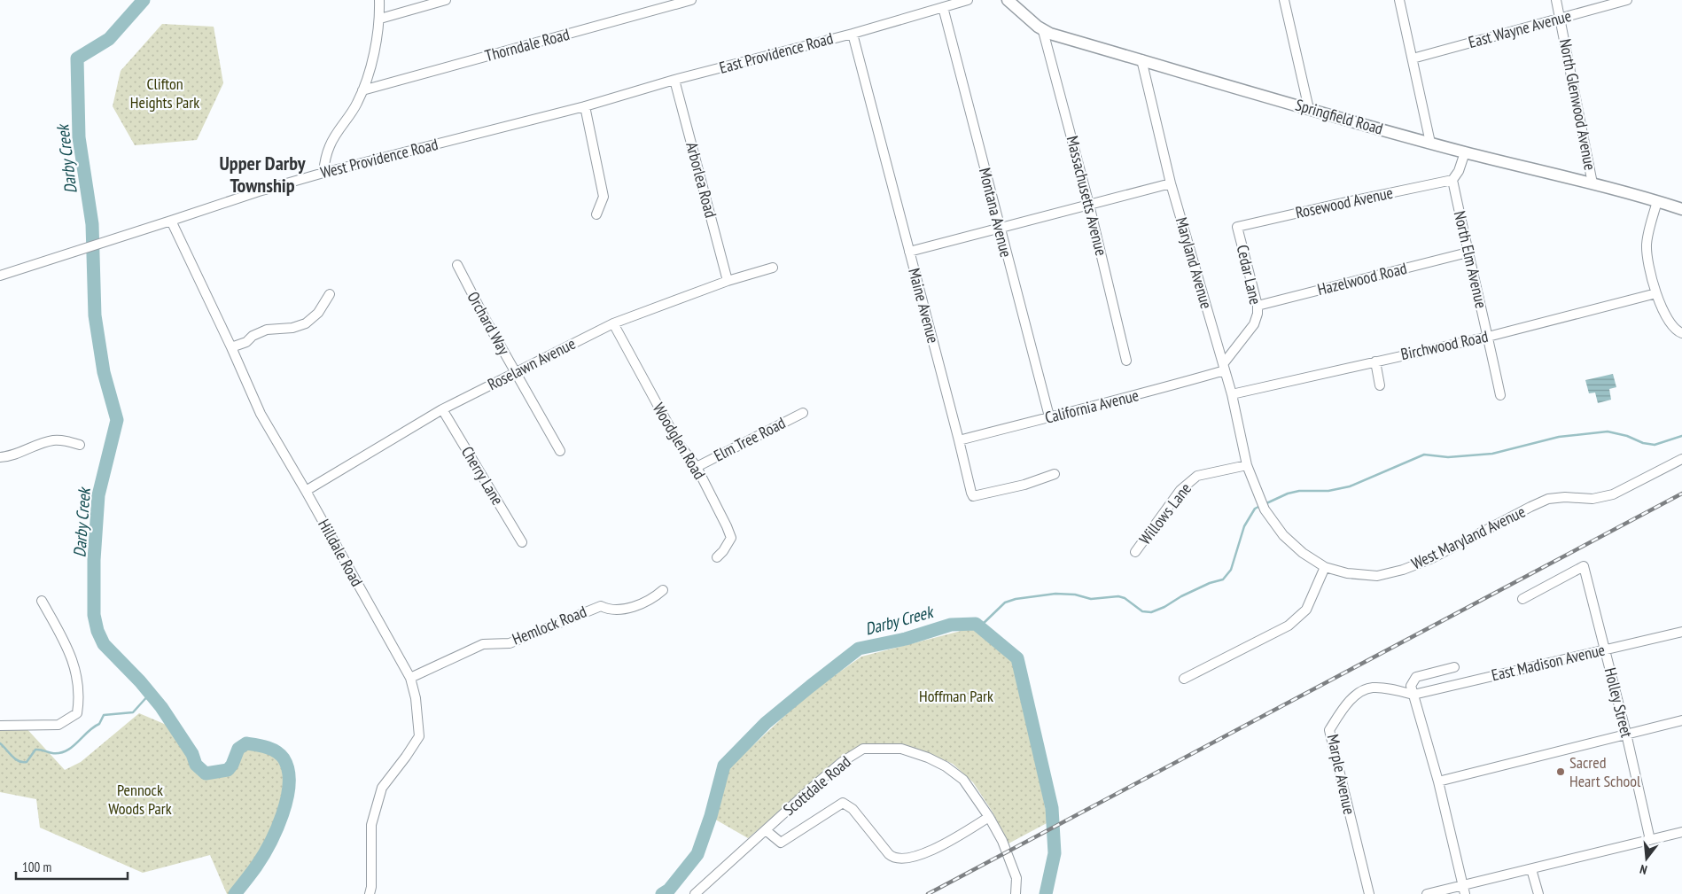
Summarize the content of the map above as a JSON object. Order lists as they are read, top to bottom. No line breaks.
{"streets":{"main road":["Springfield Road"],"street":["East Wayne Avenue","Thorndale Road","East Providence Road","North Glenwood Avenue","West Providence Road","Arborlea Road","Massachusetts Avenue","Rosewood Avenue","Montana Avenue","North Elm Avenue","Maryland Avenue","Cedar Lane","Hazelwood Road","Maine Avenue","Orchard Way","Birchwood Road","Roselawn Avenue","California Avenue","Elm Tree Road","Woodglen Road","Cherry Lane","Willows Lane","West Maryland Avenue","Hilldale Road","Hemlock Road","East Madison Avenue","Holley Street","Marple Avenue","Scottdale Road"]},"crossings":[["East Wayne Avenue","North Glenwood Avenue"],["East Providence Road","West Providence Road"],["East Providence Road","Arborlea Road"],["East Providence Road","Montana Avenue"],["East Providence Road","Maine Avenue"],["North Glenwood Avenue","Springfield Road"],["Springfield Road","Massachusetts Avenue"],["Springfield Road","Maryland Avenue"],["West Providence Road","Hilldale Road"],["Arborlea Road","Roselawn Avenue"],["Rosewood Avenue","North Elm Avenue"],["Rosewood Avenue","Cedar Lane"],["Montana Avenue","California Avenue"],["North Elm Avenue","Hazelwood Road"],["North Elm Avenue","Birchwood Road"],["Maryland Avenue","Cedar Lane"],["Maryland Avenue","Birchwood Road"],["Maryland Avenue","California Avenue"],["Maryland Avenue","Willows Lane"],["Maryland Avenue","West Maryland Avenue"],["Cedar Lane","Hazelwood Road"],["Cedar Lane","California Avenue"],["Maine Avenue","California Avenue"],["Orchard Way","Roselawn Avenue"],["Roselawn Avenue","Woodglen Road"],["Roselawn Avenue","Cherry Lane"],["Roselawn Avenue","Hilldale Road"],["Elm Tree Road","Woodglen Road"],["Willows Lane","West Maryland Avenue"],["Hilldale Road","Hemlock Road"],["East Madison Avenue","Holley Street"],["East Madison Avenue","Marple Avenue"]],"districts":["Upper Darby Township"],"water":["Darby Creek"],"parks":["Clifton Heights Park","Hoffman Park","Pennock Woods Park"],"places":["Sacred Heart School"],"scale_bar":"100 m","north":"bottom"}
